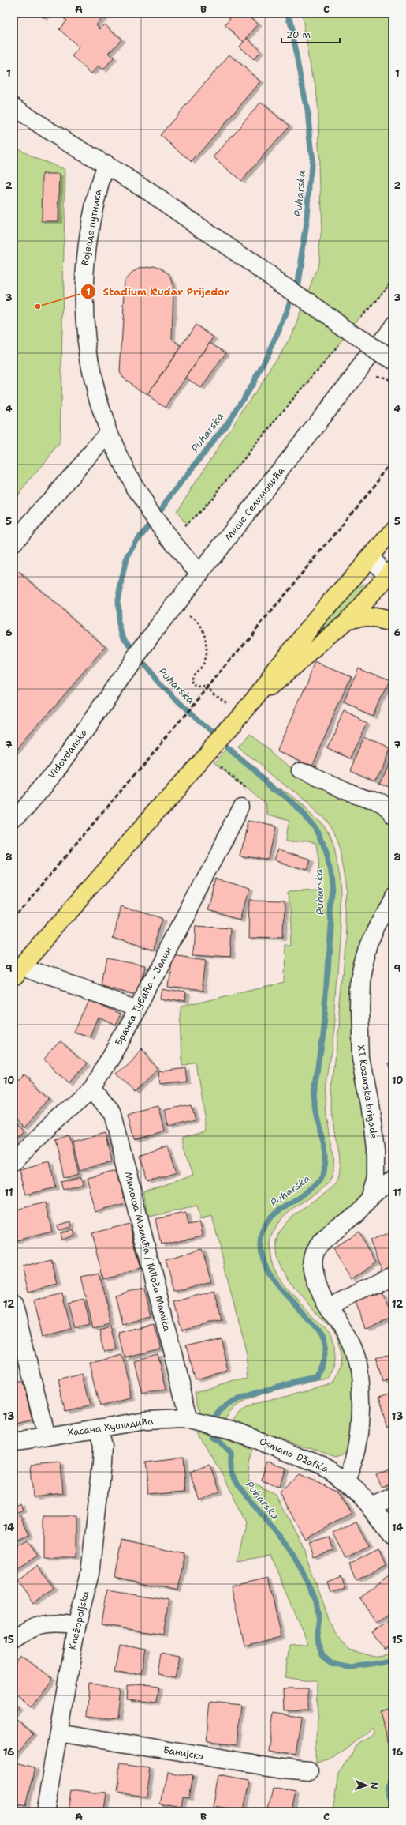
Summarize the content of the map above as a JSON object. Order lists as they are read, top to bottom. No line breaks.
{"streets":{"street":["Војводе путника","Меше Селимовића","Vidovdanska","Бранка Тубића - Јелин","XI Kozarske brigade","Милоша Мамића / Miloša Mamića","Хасана Хушидића","Osmana Džafića","Knežopoljska","Банијска"]},"crossings":[["Војводе путника","Меше Селимовића"],["Меше Селимовића","Vidovdanska"],["Бранка Тубића - Јелин","Милоша Мамића / Miloša Mamića"],["XI Kozarske brigade","Osmana Džafića"],["Милоша Мамића / Miloša Mamića","Хасана Хушидића"],["Хасана Хушидића","Osmana Džafića"],["Хасана Хушидића","Knežopoljska"],["Knežopoljska","Банијска"]],"water":["Puharska"],"places":["Stadium Rudar Prijedor"],"scale_bar":"20 m","north":"right","grid":{"columns":["A","B","C"],"rows":["1","2","3","4","5","6","7","8","9","10","11","12","13","14","15","16"]}}
